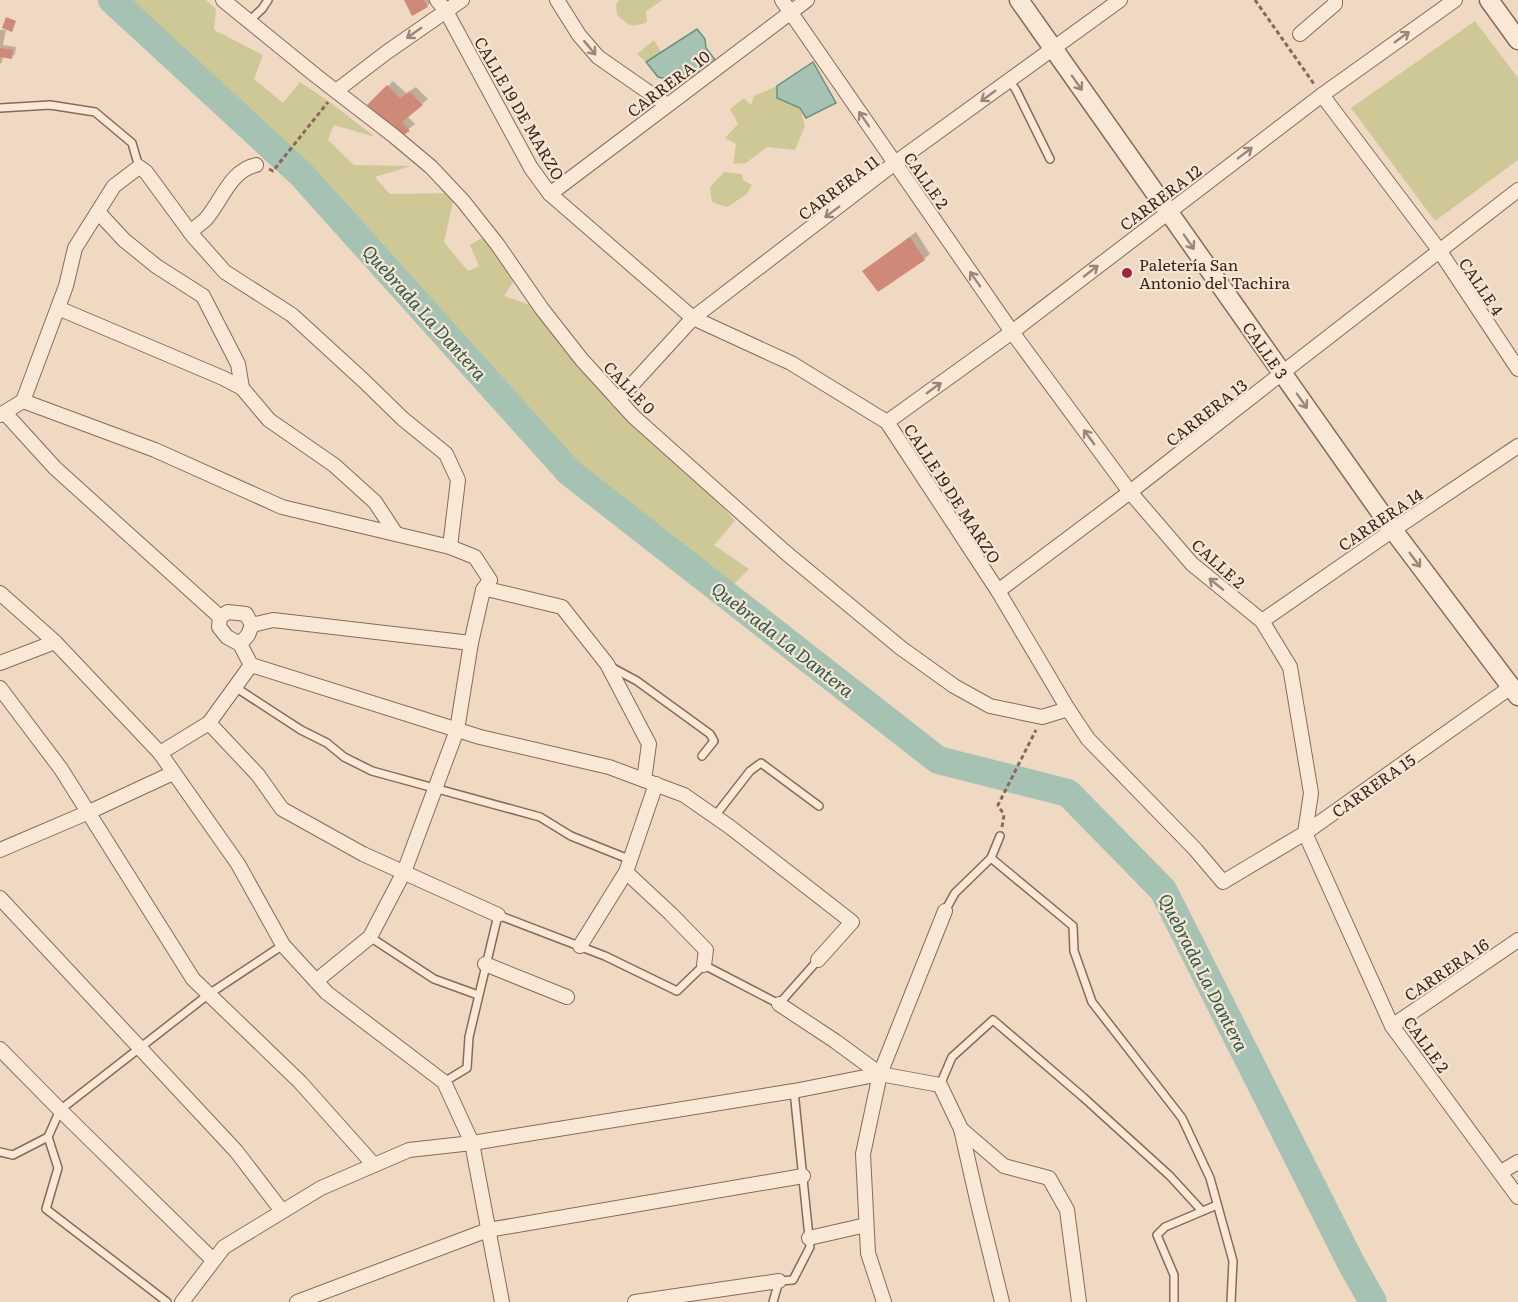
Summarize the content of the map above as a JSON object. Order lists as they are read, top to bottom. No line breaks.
{"streets":{"street":["CARRERA 10","CALLE 19 DE MARZO","CALLE 2","CARRERA 11","CARRERA 12","CALLE 4","CALLE 3","CALLE 0","CARRERA 13","CARRERA 14","CARRERA 15","CARRERA 16"]},"crossings":[["CARRERA 10","CALLE 19 DE MARZO"],["CARRERA 10","CALLE 2"],["CALLE 19 DE MARZO","CARRERA 11"],["CALLE 19 DE MARZO","CARRERA 12"],["CALLE 19 DE MARZO","CALLE 0"],["CALLE 19 DE MARZO","CARRERA 13"],["CALLE 19 DE MARZO","CARRERA 15"],["CALLE 2","CARRERA 11"],["CALLE 2","CARRERA 12"],["CALLE 2","CARRERA 13"],["CALLE 2","CARRERA 14"],["CALLE 2","CARRERA 15"],["CALLE 2","CARRERA 16"],["CARRERA 11","CALLE 3"],["CARRERA 11","CALLE 0"],["CARRERA 12","CALLE 4"],["CARRERA 12","CALLE 3"],["CALLE 4","CARRERA 13"],["CALLE 3","CARRERA 13"],["CALLE 3","CARRERA 14"],["CALLE 3","CARRERA 15"]],"one_way":["CALLE 2","CARRERA 11","CARRERA 12","CALLE 3"],"water":["Quebrada La Dantera"],"places":["Paletería San Antonio del Tachira"]}
